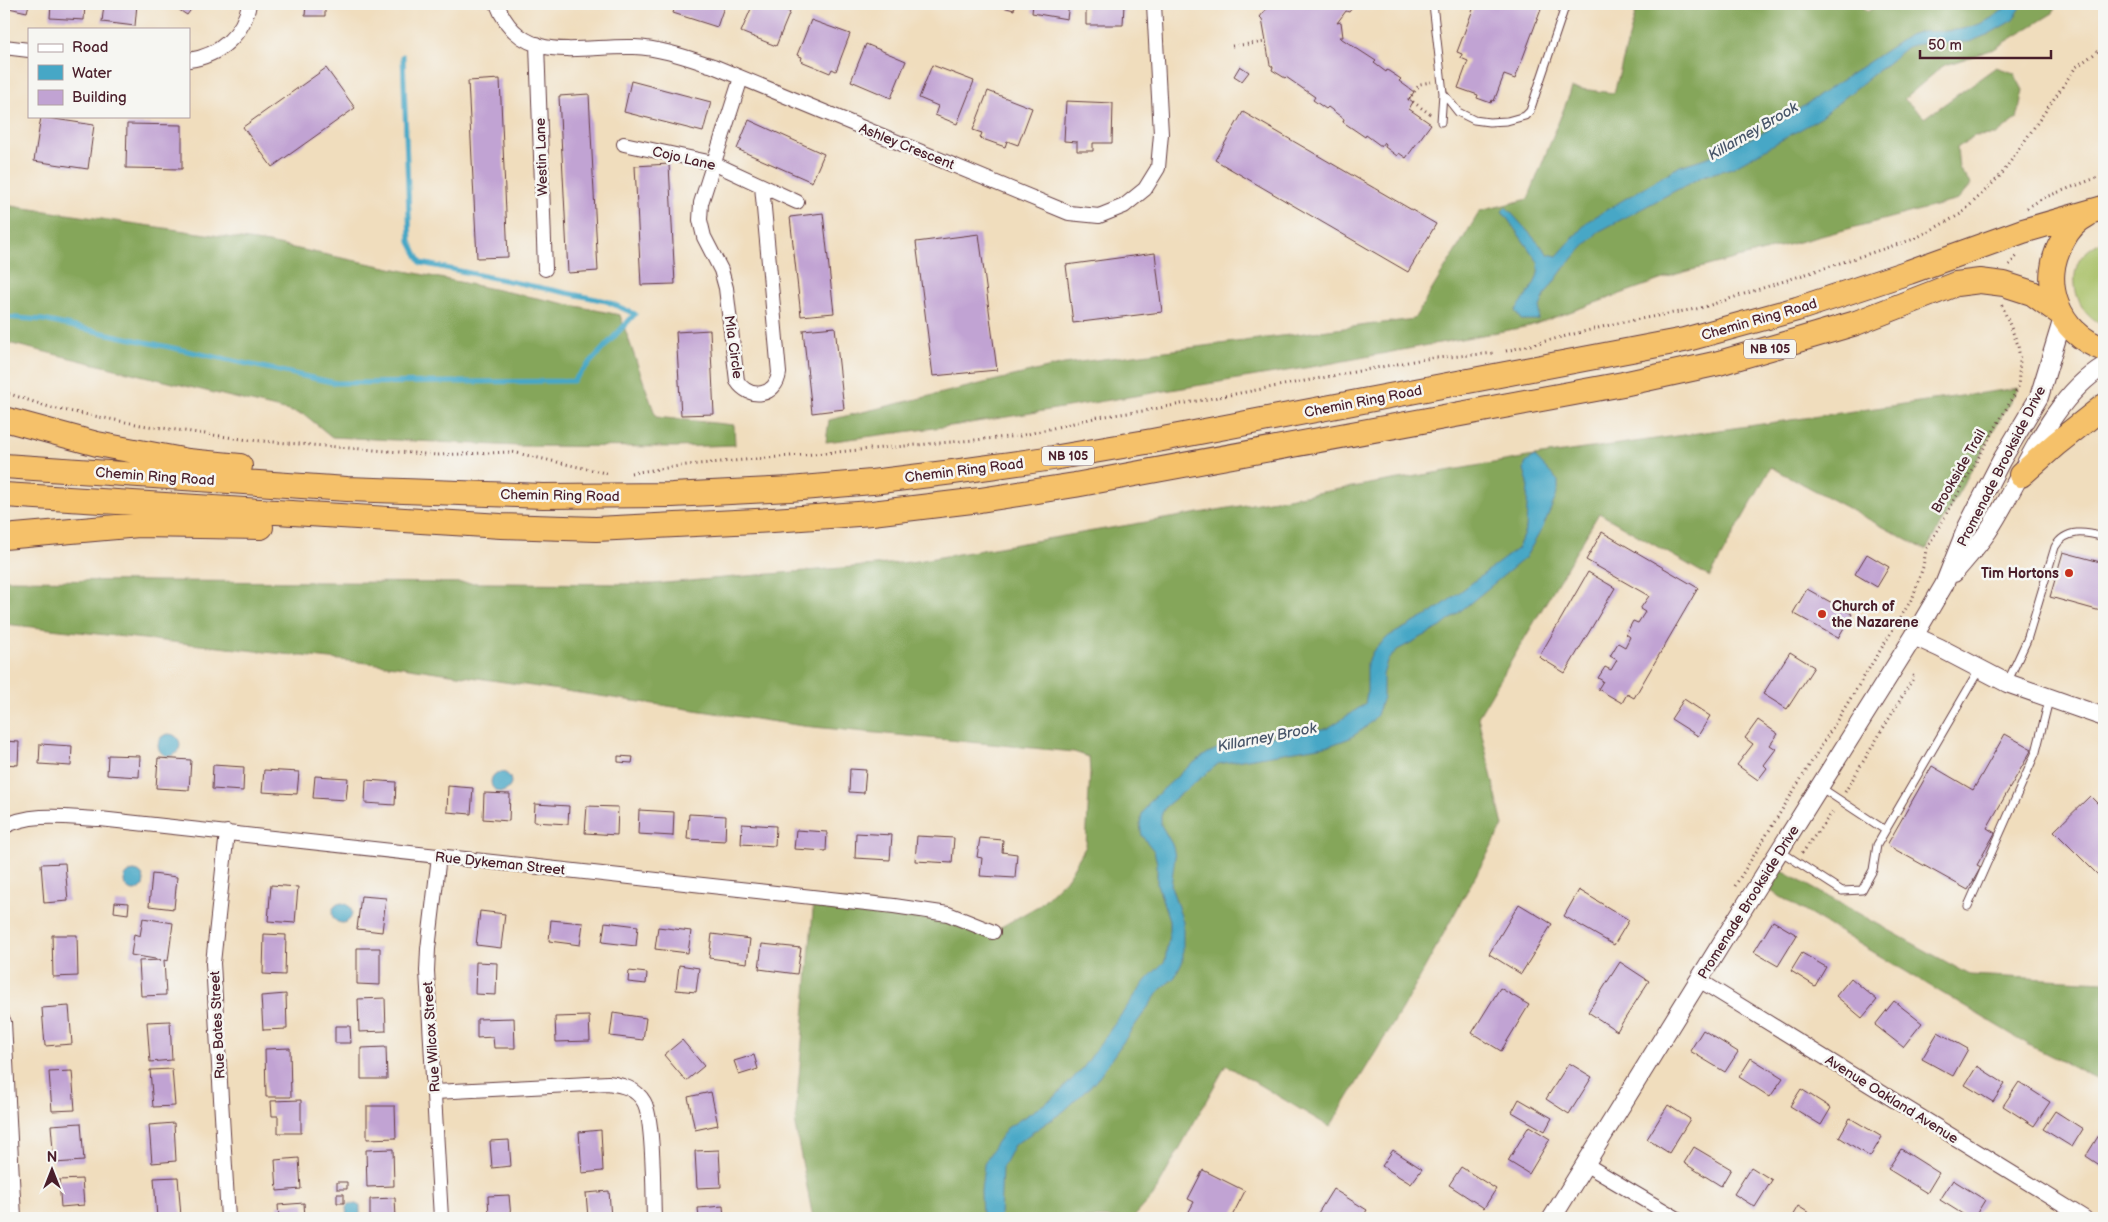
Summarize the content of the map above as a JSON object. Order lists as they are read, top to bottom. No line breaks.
{"streets":{"highway":["Chemin Ring Road","NB 105"],"street":["Ashley Crescent","Westin Lane","Cojo Lane","Mia Circle","Promenade Brookside Drive","Rue Dykeman Street","Rue Bates Street","Rue Wilcox Street","Avenue Oakland Avenue"],"path":["Brookside Trail"]},"crossings":[["Ashley Crescent","Westin Lane"],["Ashley Crescent","Mia Circle"],["Cojo Lane","Mia Circle"],["Chemin Ring Road","Promenade Brookside Drive"],["Promenade Brookside Drive","Avenue Oakland Avenue"],["Rue Dykeman Street","Rue Bates Street"],["Rue Dykeman Street","Rue Wilcox Street"]],"water":["Killarney Brook"],"places":["Tim Hortons","Church of the Nazarene"],"legend":["Road","Water","Building"],"scale_bar":"50 m","north":"top"}
